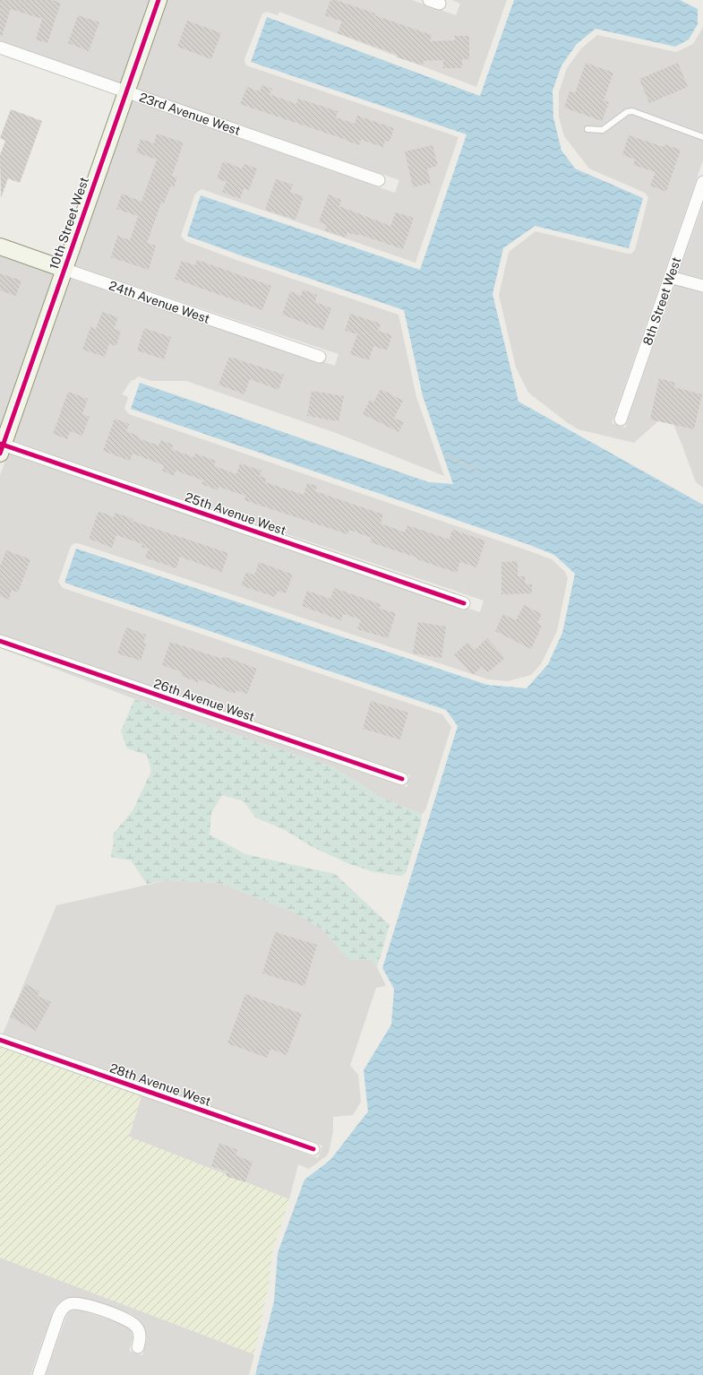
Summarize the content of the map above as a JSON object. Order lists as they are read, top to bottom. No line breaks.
{"streets":{"street":["23rd Avenue West","10th Street West","8th Street West","24th Avenue West","25th Avenue West","26th Avenue West","28th Avenue West"]},"crossings":[["23rd Avenue West","10th Street West"],["10th Street West","24th Avenue West"],["10th Street West","25th Avenue West"]]}
